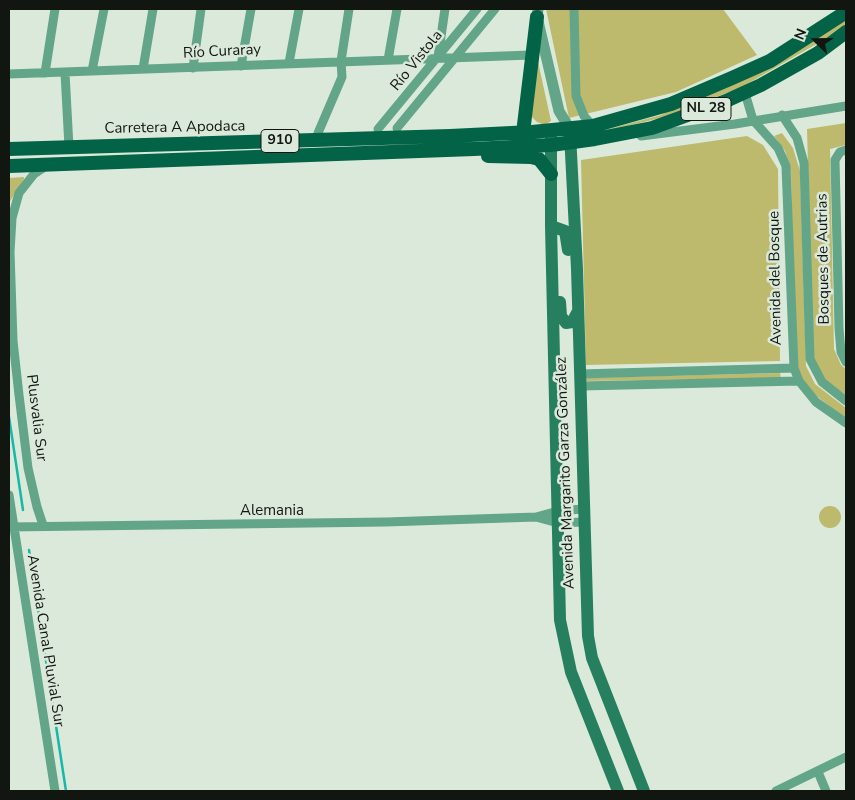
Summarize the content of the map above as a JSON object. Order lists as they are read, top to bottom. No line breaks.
{"streets":{"main road":["NL 28","Carretera A Apodaca","910","Avenida Margarito Garza González"],"street":["Río Curaray","Río Vistola","Bosques de Autrias","Avenida del Bosque","Plusvalia Sur","Alemania","Avenida Canal Pluvial Sur"]},"crossings":[["Río Curaray","Río Vistola"],["NL 28","Carretera A Apodaca"],["NL 28","Avenida Margarito Garza González"],["Carretera A Apodaca","Plusvalia Sur"],["Carretera A Apodaca","Avenida Margarito Garza González"],["Plusvalia Sur","Alemania"],["Avenida Margarito Garza González","Alemania"],["Alemania","Avenida Canal Pluvial Sur"]],"north":"left"}
